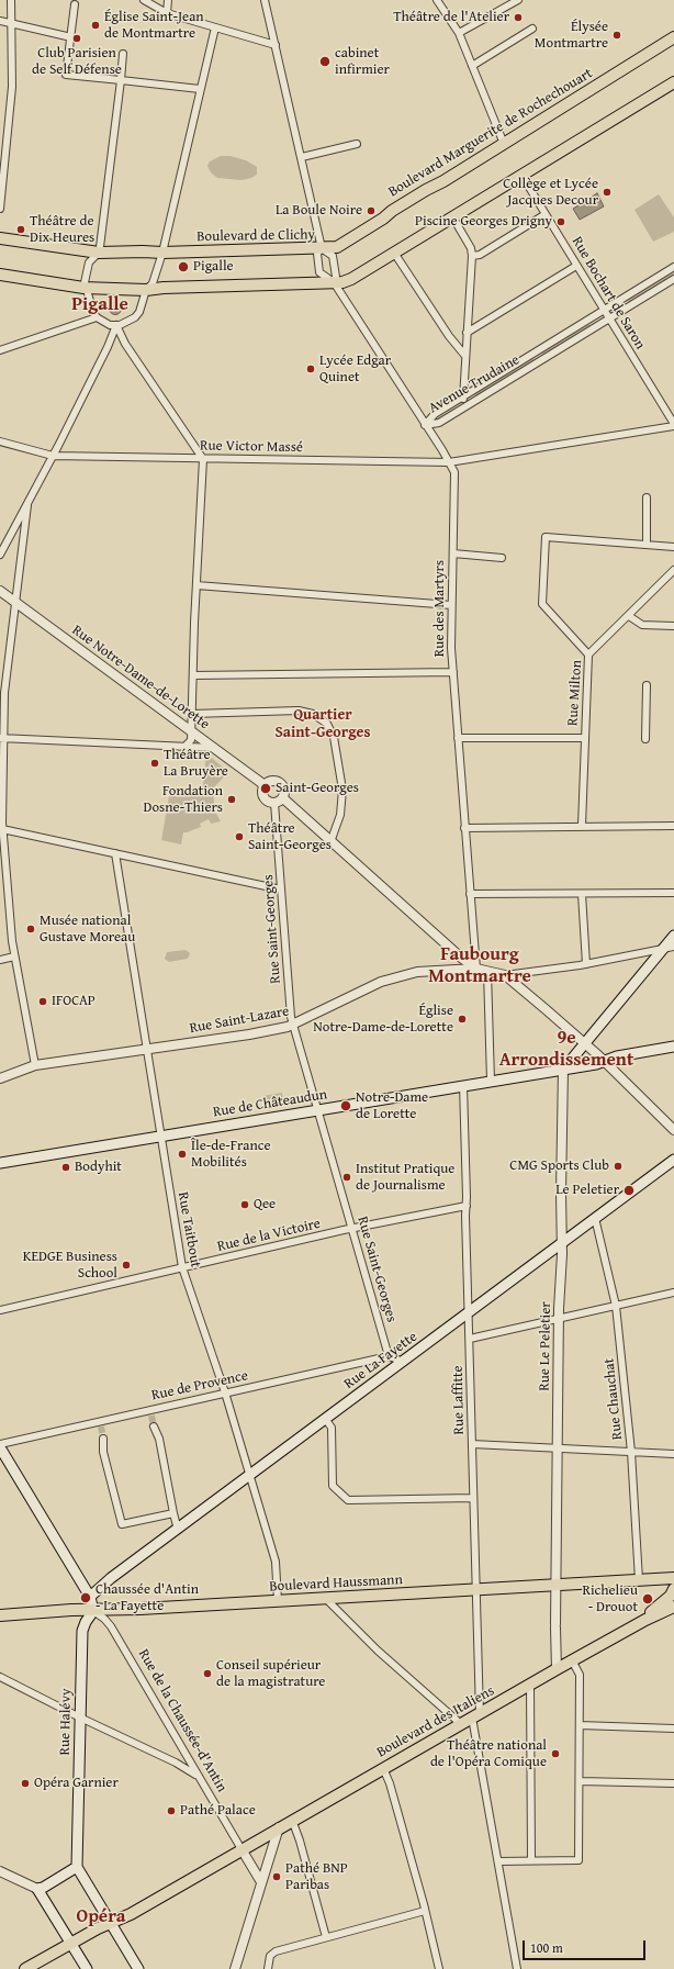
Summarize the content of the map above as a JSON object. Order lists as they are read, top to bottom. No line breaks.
{"streets":{"main road":["Boulevard Marguerite de Rochechouart","Boulevard de Clichy","Rue de Châteaudun","Rue La Fayette","Boulevard Haussmann","Rue Halévy","Boulevard des Italiens"],"street":["Rue Bochart de Saron","Avenue Trudaine","Rue Victor Massé","Rue des Martyrs","Rue Notre-Dame-de-Lorette","Rue Milton","Rue Saint-Georges","Rue Saint-Lazare","Rue Taitbout","Rue de la Victoire","Rue Le Peletier","Rue de Provence","Rue Chauchat","Rue Laffitte","Rue de la Chaussée-d'Antin"]},"crossings":[["Boulevard Marguerite de Rochechouart","Boulevard de Clichy"],["Boulevard de Clichy","Rue des Martyrs"],["Rue Bochart de Saron","Avenue Trudaine"],["Rue Bochart de Saron","Rue Victor Massé"],["Avenue Trudaine","Rue des Martyrs"],["Rue Victor Massé","Rue des Martyrs"],["Rue des Martyrs","Rue Saint-Lazare"],["Rue Notre-Dame-de-Lorette","Rue Saint-Georges"],["Rue Saint-Georges","Rue Saint-Lazare"],["Rue Saint-Georges","Rue de Châteaudun"],["Rue Saint-Georges","Rue de la Victoire"],["Rue Saint-Georges","Rue de Provence"],["Rue Saint-Lazare","Rue Taitbout"],["Rue de Châteaudun","Rue Taitbout"],["Rue de Châteaudun","Rue Le Peletier"],["Rue de Châteaudun","Rue Laffitte"],["Rue Taitbout","Rue de la Victoire"],["Rue Taitbout","Rue La Fayette"],["Rue Taitbout","Rue de Provence"],["Rue Taitbout","Boulevard Haussmann"],["Rue de la Victoire","Rue Laffitte"],["Rue Le Peletier","Rue La Fayette"],["Rue Le Peletier","Boulevard Haussmann"],["Rue Le Peletier","Boulevard des Italiens"],["Rue La Fayette","Rue Chauchat"],["Rue La Fayette","Rue Laffitte"],["Rue Chauchat","Boulevard Haussmann"],["Rue Laffitte","Boulevard Haussmann"],["Rue Laffitte","Boulevard des Italiens"],["Boulevard Haussmann","Rue de la Chaussée-d'Antin"],["Boulevard Haussmann","Rue Halévy"],["Rue de la Chaussée-d'Antin","Rue Halévy"],["Rue de la Chaussée-d'Antin","Boulevard des Italiens"]],"districts":["Pigalle","Quartier Saint-Georges","Faubourg Montmartre","9e Arrondissement","Opéra"],"places":["Théâtre de l'Atelier","Église Saint-Jean de Montmartre","Élysée Montmartre","Club Parisien de Self Défense","cabinet infirmier","Collège et Lycée Jacques Decour","La Boule Noire","Piscine Georges Drigny","Théâtre de Dix Heures","Pigalle","Lycée Edgar Quinet","Théâtre La Bruyère","Saint-Georges","Fondation Dosne-Thiers","Théâtre Saint-Georges","Musée national Gustave Moreau","IFOCAP","Église Notre-Dame-de-Lorette","Notre-Dame de Lorette","Île-de-France Mobilités","CMG Sports Club","Bodyhit","Institut Pratique de Journalisme","Le Peletier","Qee","KEDGE Business School","Chaussée d'Antin - La Fayette","Richelieu - Drouot","Conseil supérieur de la magistrature","Théâtre national de l'Opéra Comique","Opéra Garnier","Pathé Palace","Pathé BNP Paribas"],"scale_bar":"100 m"}
